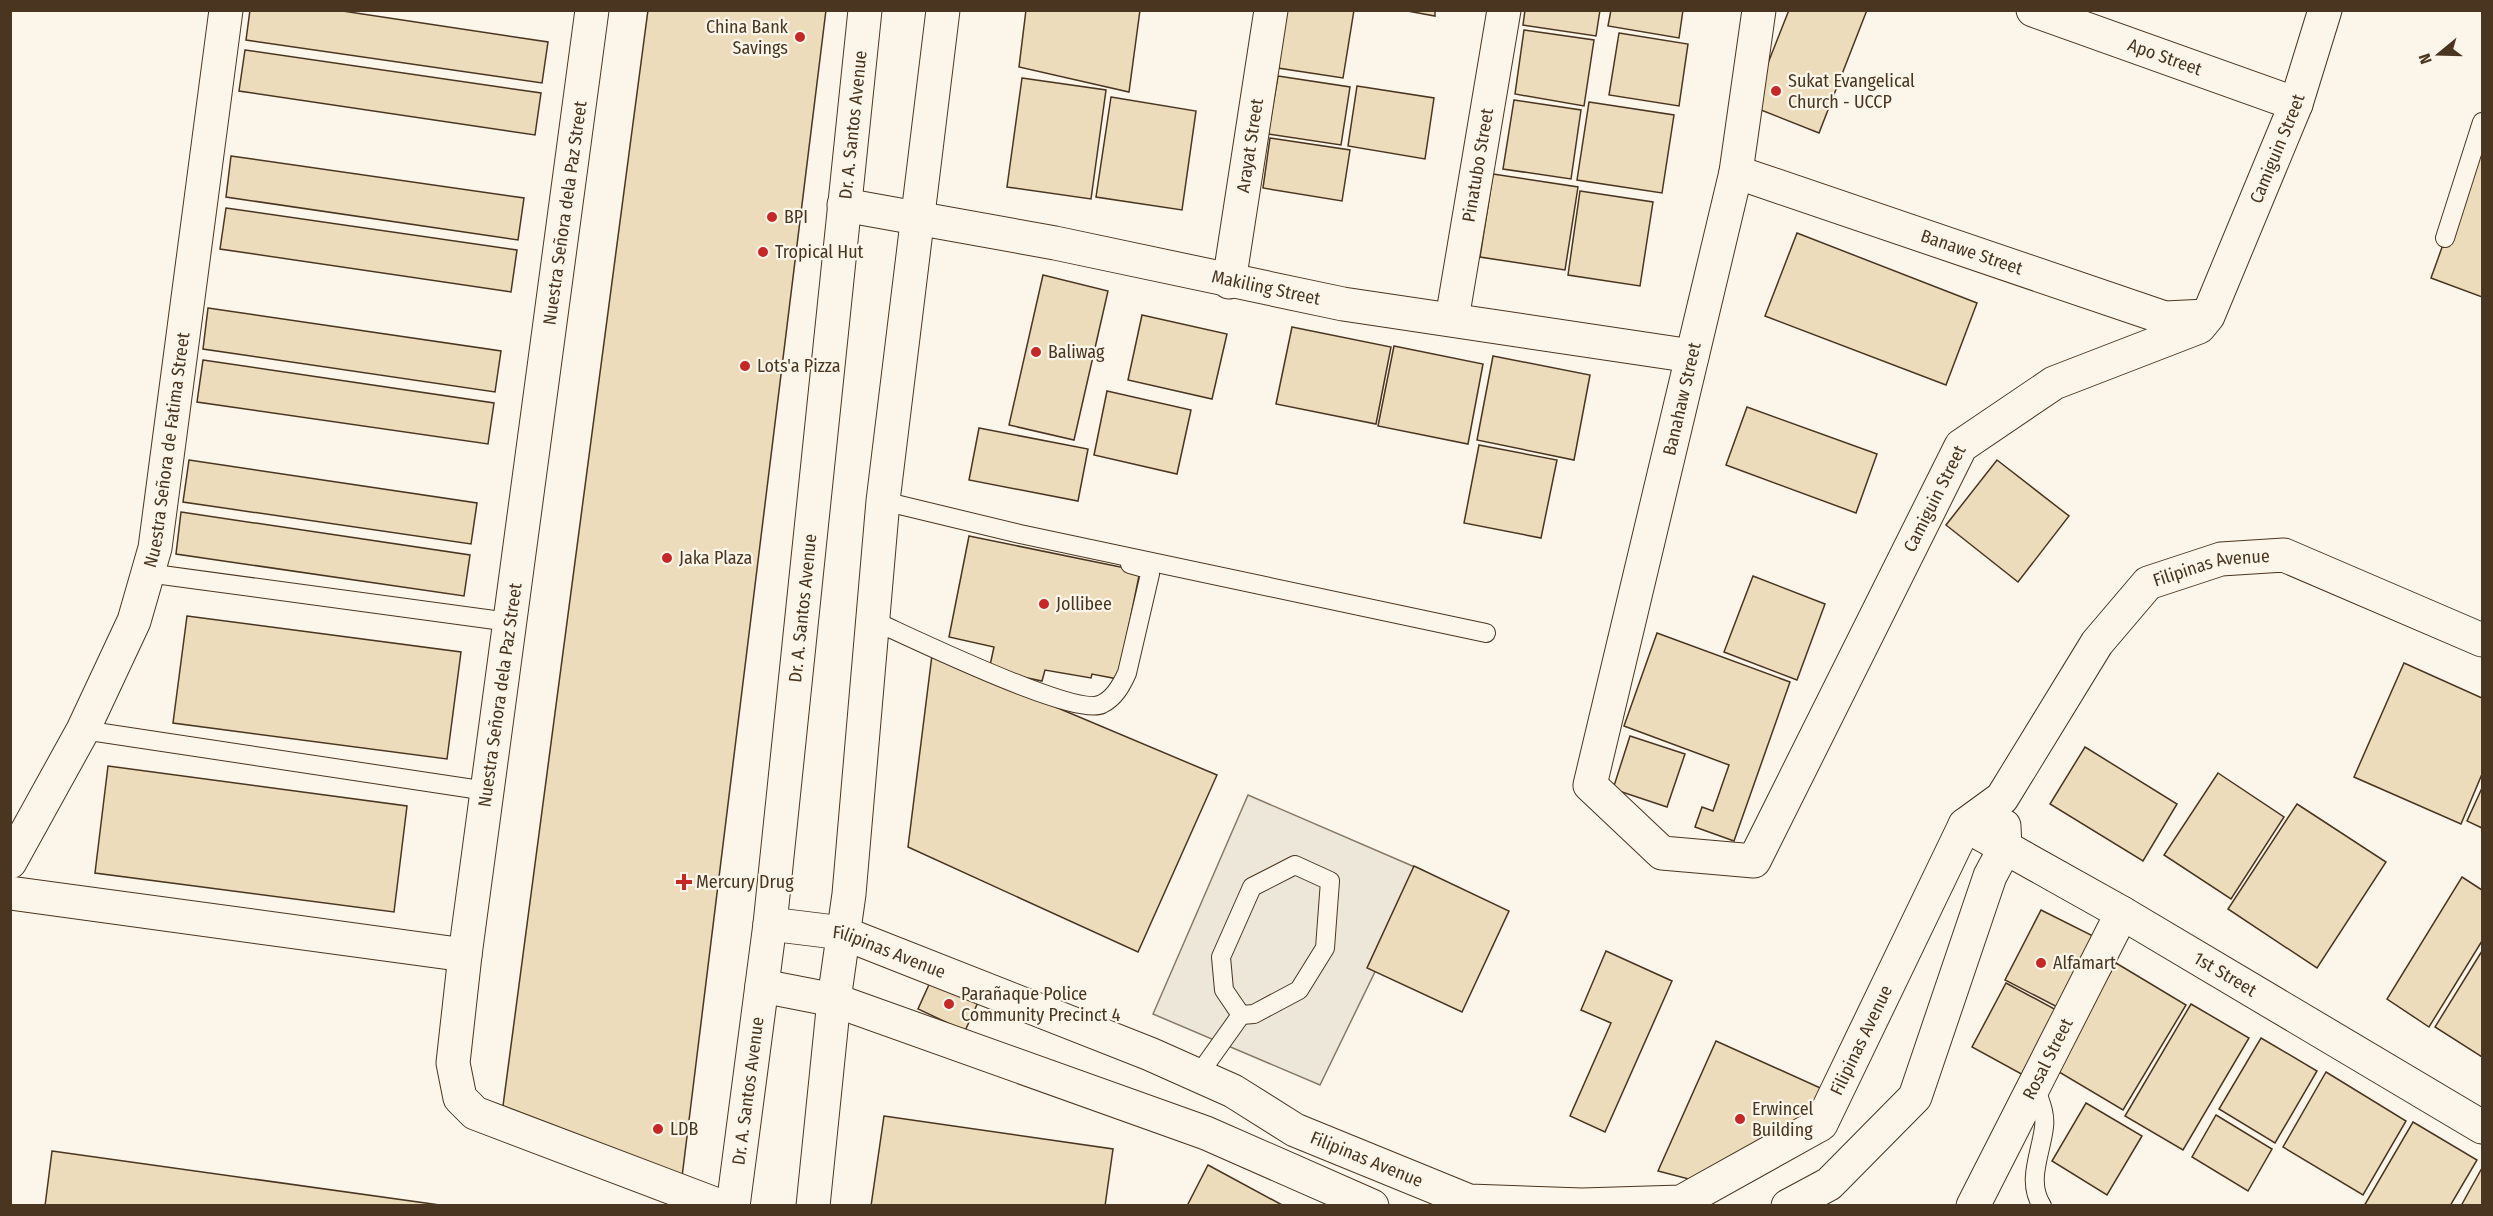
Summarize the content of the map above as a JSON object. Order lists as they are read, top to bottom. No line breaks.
{"streets":{"street":["Apo Street","Dr. A. Santos Avenue","Arayat Street","Camiguin Street","Pinatubo Street","Nuestra Señora dela Paz Street","Banawe Street","Makiling Street","Banahaw Street","Nuestra Señora de Fatima Street","Filipinas Avenue","1st Street","Rosal Street"]},"crossings":[["Apo Street","Camiguin Street"],["Dr. A. Santos Avenue","Makiling Street"],["Dr. A. Santos Avenue","Filipinas Avenue"],["Arayat Street","Makiling Street"],["Camiguin Street","Banawe Street"],["Camiguin Street","Banahaw Street"],["Pinatubo Street","Makiling Street"],["Banawe Street","Banahaw Street"],["Makiling Street","Banahaw Street"],["Filipinas Avenue","1st Street"],["1st Street","Rosal Street"]],"places":{"other":["China Bank Savings","Sukat Evangelical Church - UCCP","BPI","Tropical Hut","Baliwag","Lots'a Pizza","Jaka Plaza","Jollibee","Alfamart","Parañaque Police Community Precinct 4","Erwincel Building","LDB"],"health":["Mercury Drug"]},"north":"left"}
